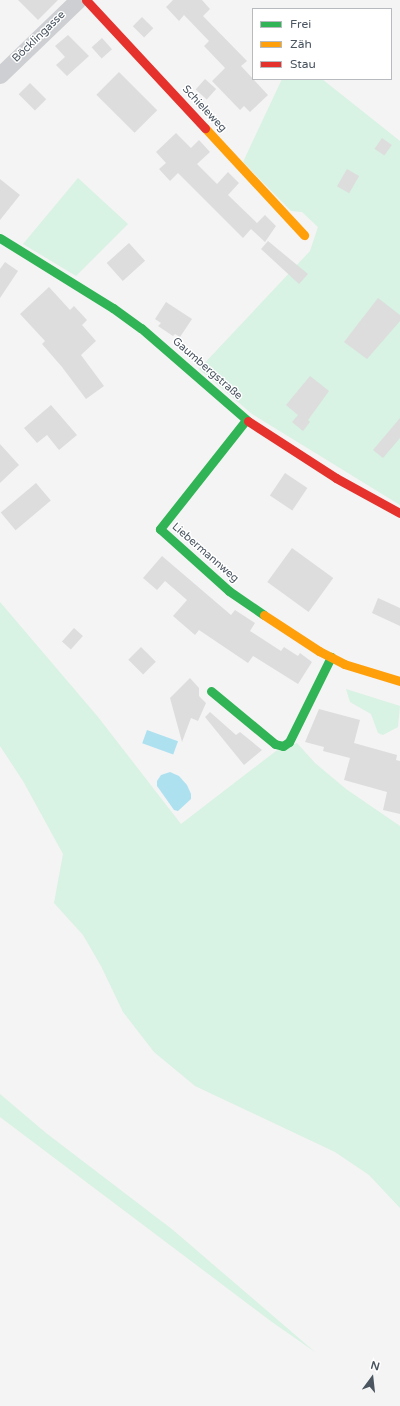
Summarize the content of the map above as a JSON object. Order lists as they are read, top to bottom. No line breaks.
{"streets":{"street":["Böcklingasse","Schieleweg","Gaumbergstraße","Liebermannweg"]},"crossings":[["Gaumbergstraße","Liebermannweg"]],"legend":["Frei","Zäh","Stau"],"north":"top"}
